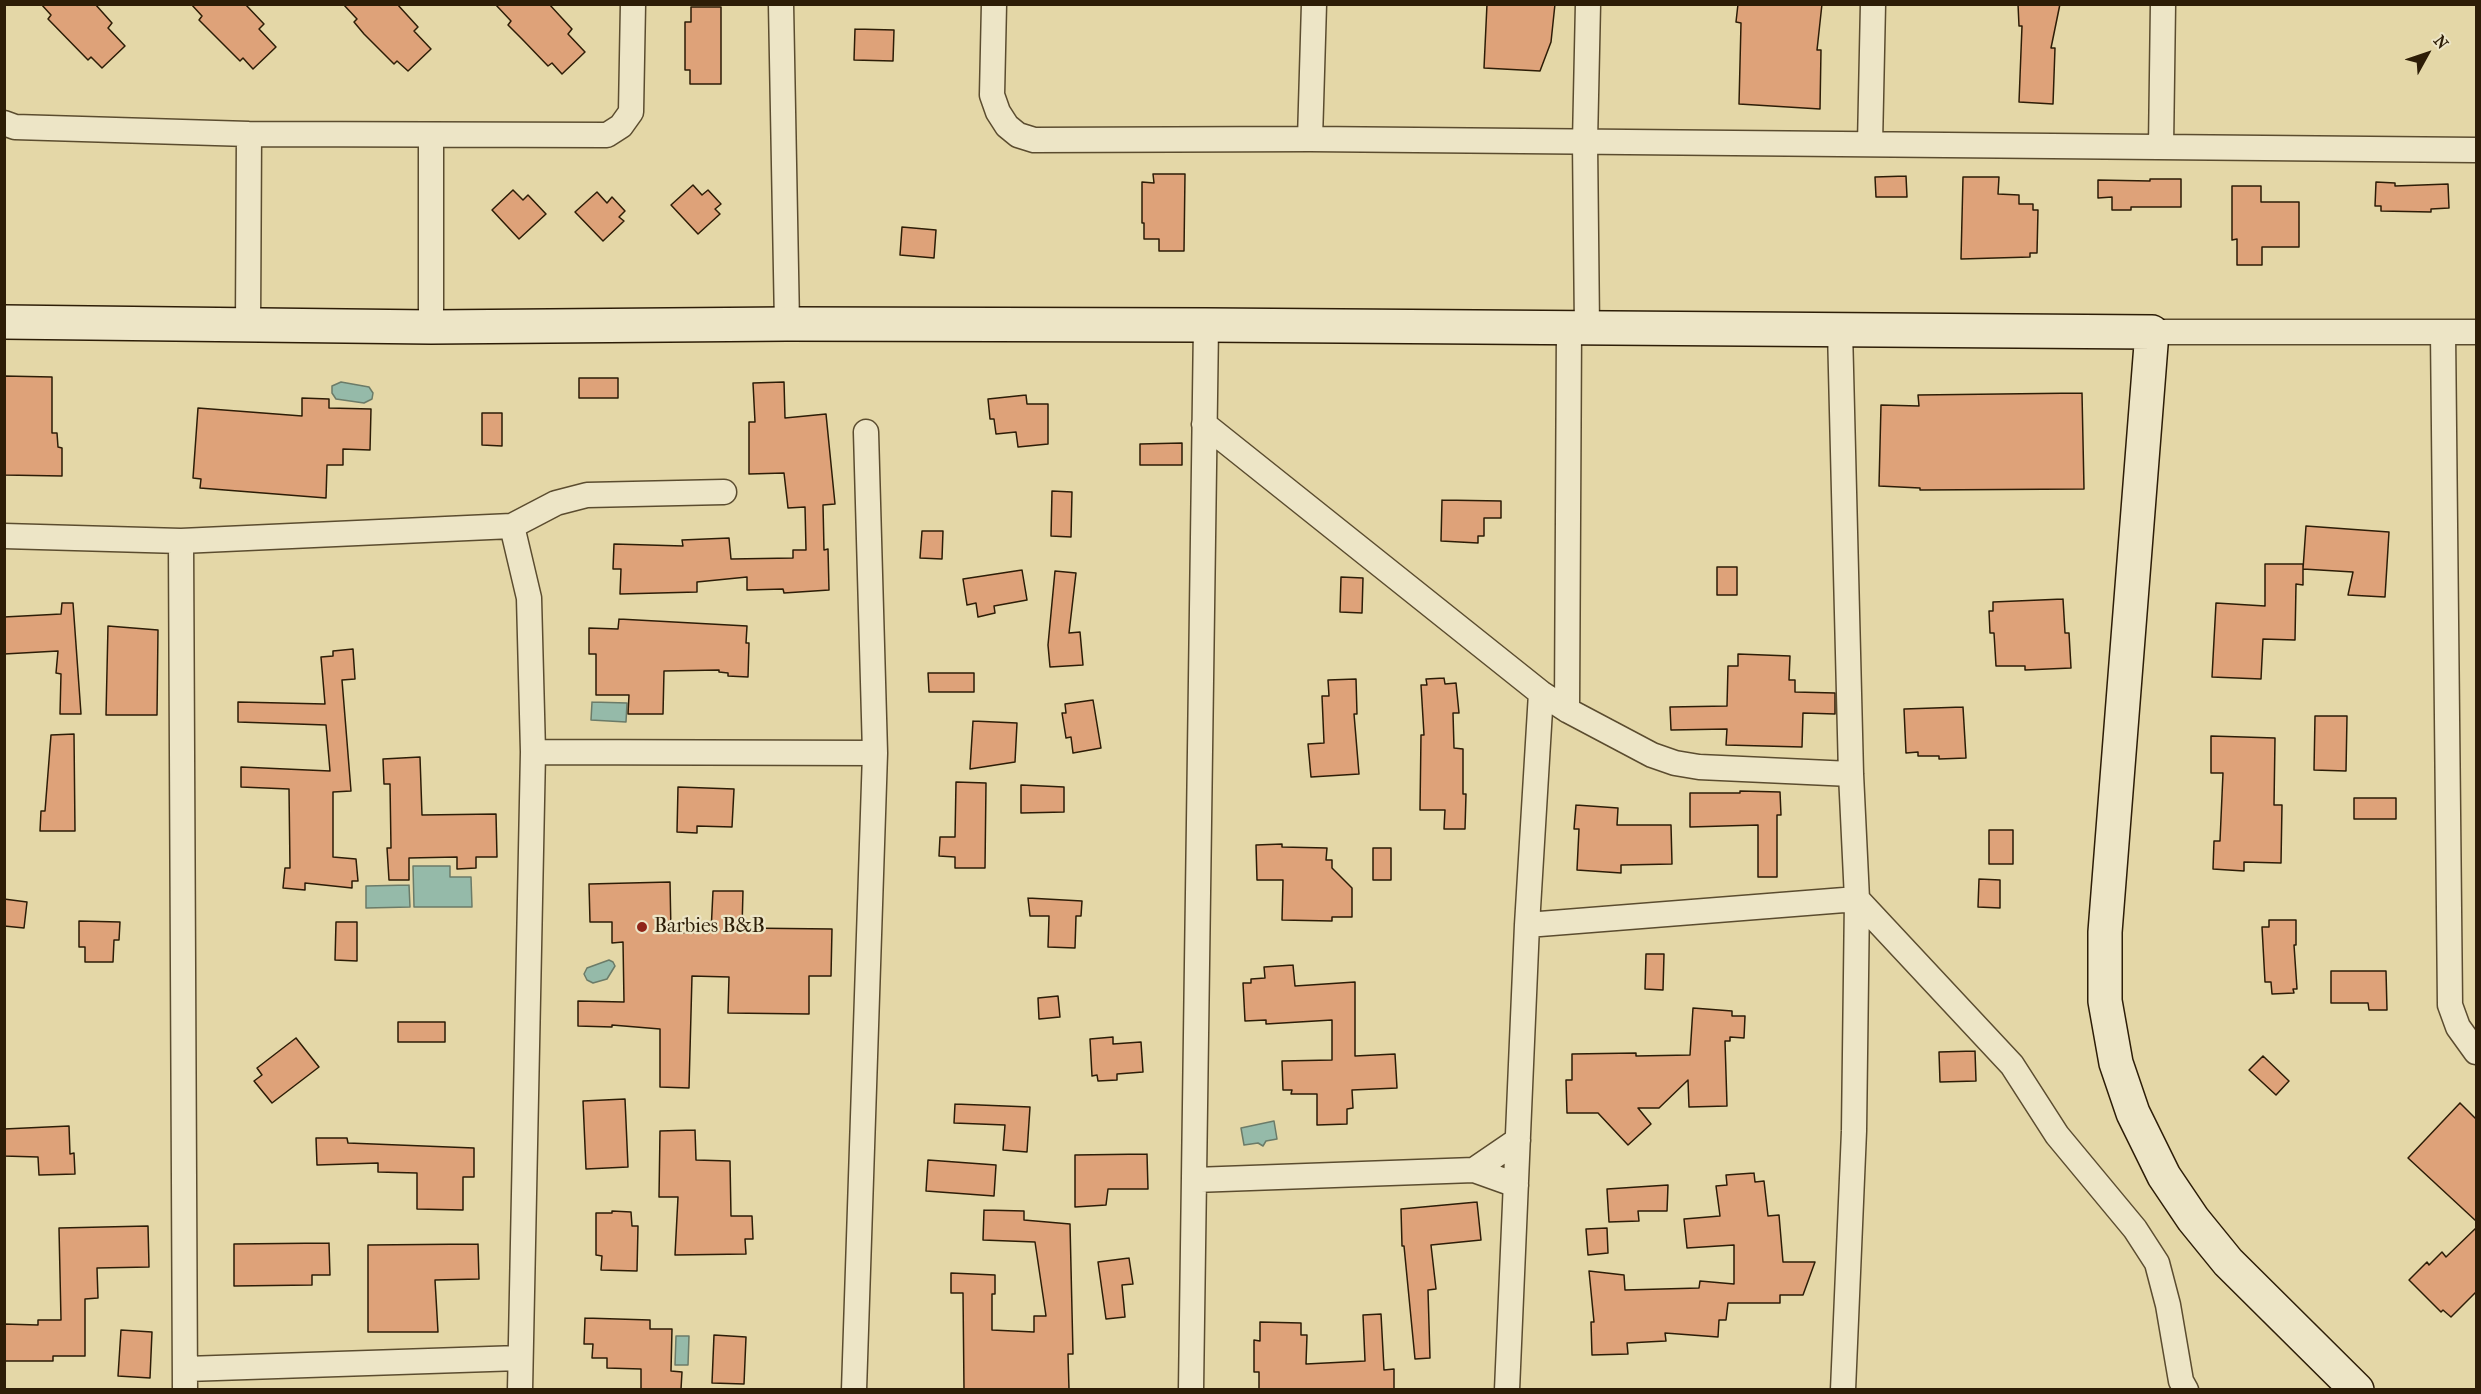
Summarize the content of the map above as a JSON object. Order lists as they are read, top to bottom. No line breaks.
{"places":["Barbies B&B"],"north":"top right"}
